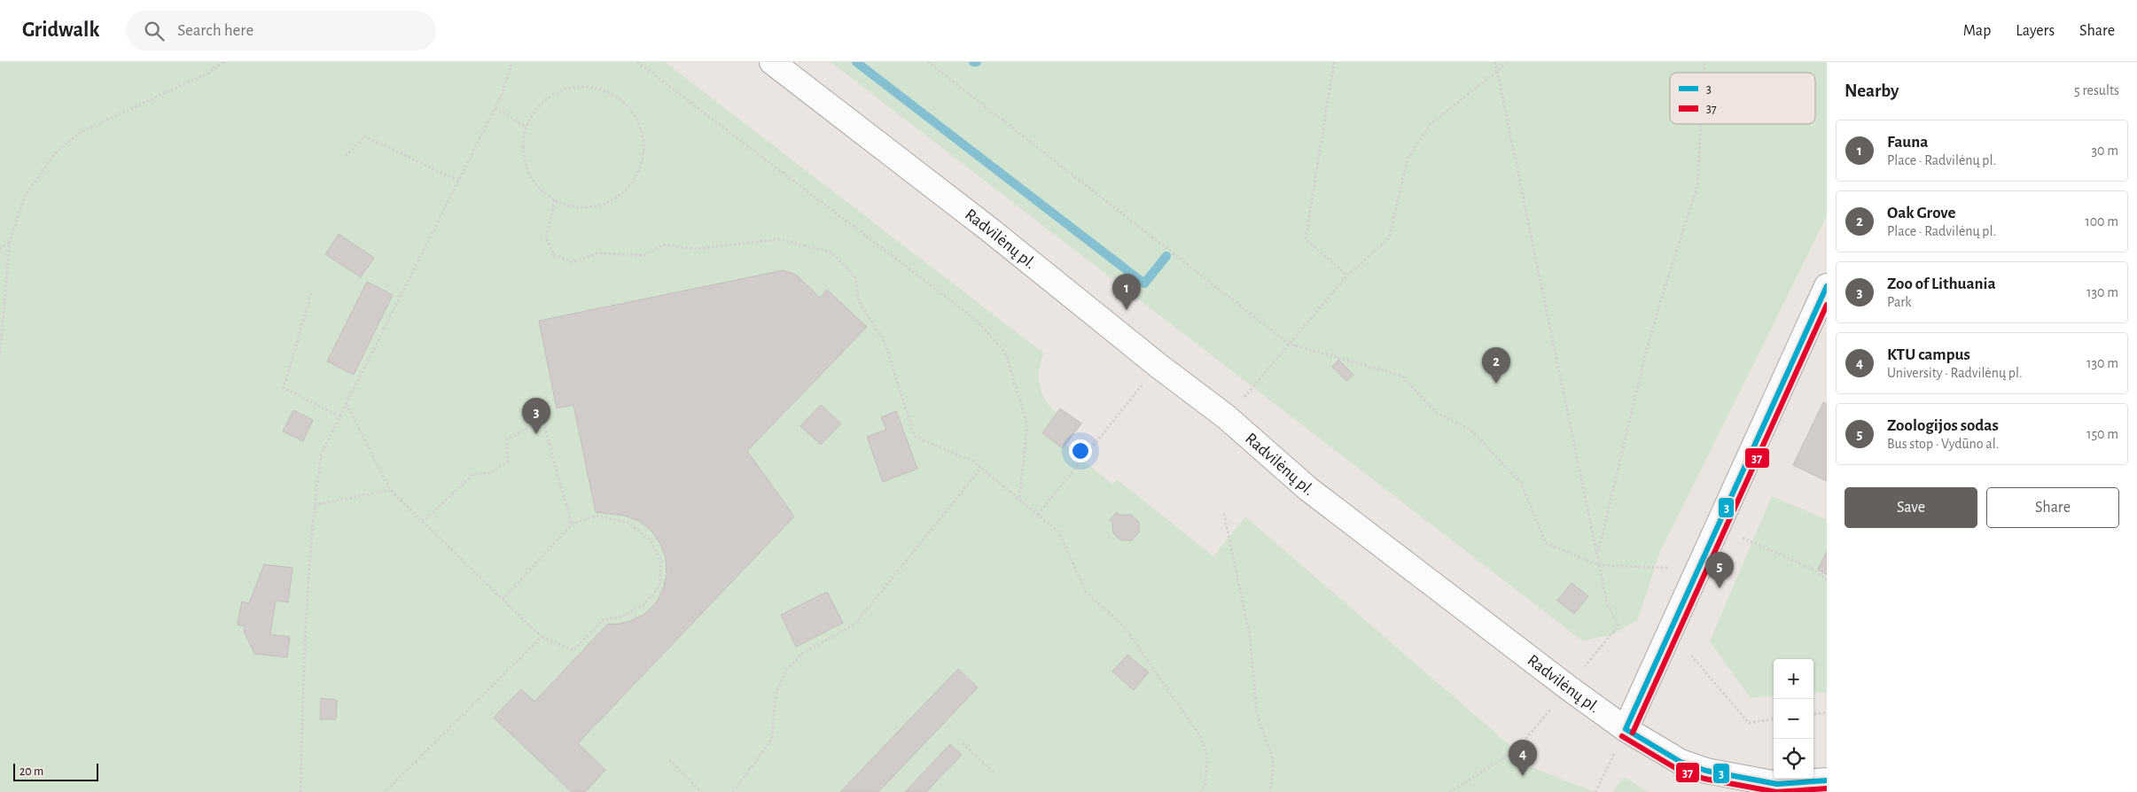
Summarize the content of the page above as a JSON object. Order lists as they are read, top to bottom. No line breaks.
{"streets":{"street":["Radvilėnų pl."]},"lines":["transit line 3","transit line 37"],"legend":["3","37"],"scale_bar":"20 m","page":{"header":"Gridwalk","search":"Search here","nav":["Map","Layers","Share"],"heading":["Nearby","5 results"],"list":[{"mark":"1","name":"Fauna","note":"Place · Radvilėnų pl.","value":"30 m"},{"mark":"2","name":"Oak Grove","note":"Place · Radvilėnų pl.","value":"100 m"},{"mark":"3","name":"Zoo of Lithuania","note":"Park","value":"130 m"},{"mark":"4","name":"KTU campus","note":"University · Radvilėnų pl.","value":"130 m"},{"mark":"5","name":"Zoologijos sodas","note":"Bus stop · Vydūno al.","value":"150 m"}],"pins":["1","2","3","5","4"],"buttons":["Save","Share"],"map_buttons":["+","−"],"scale":"20 m"}}
